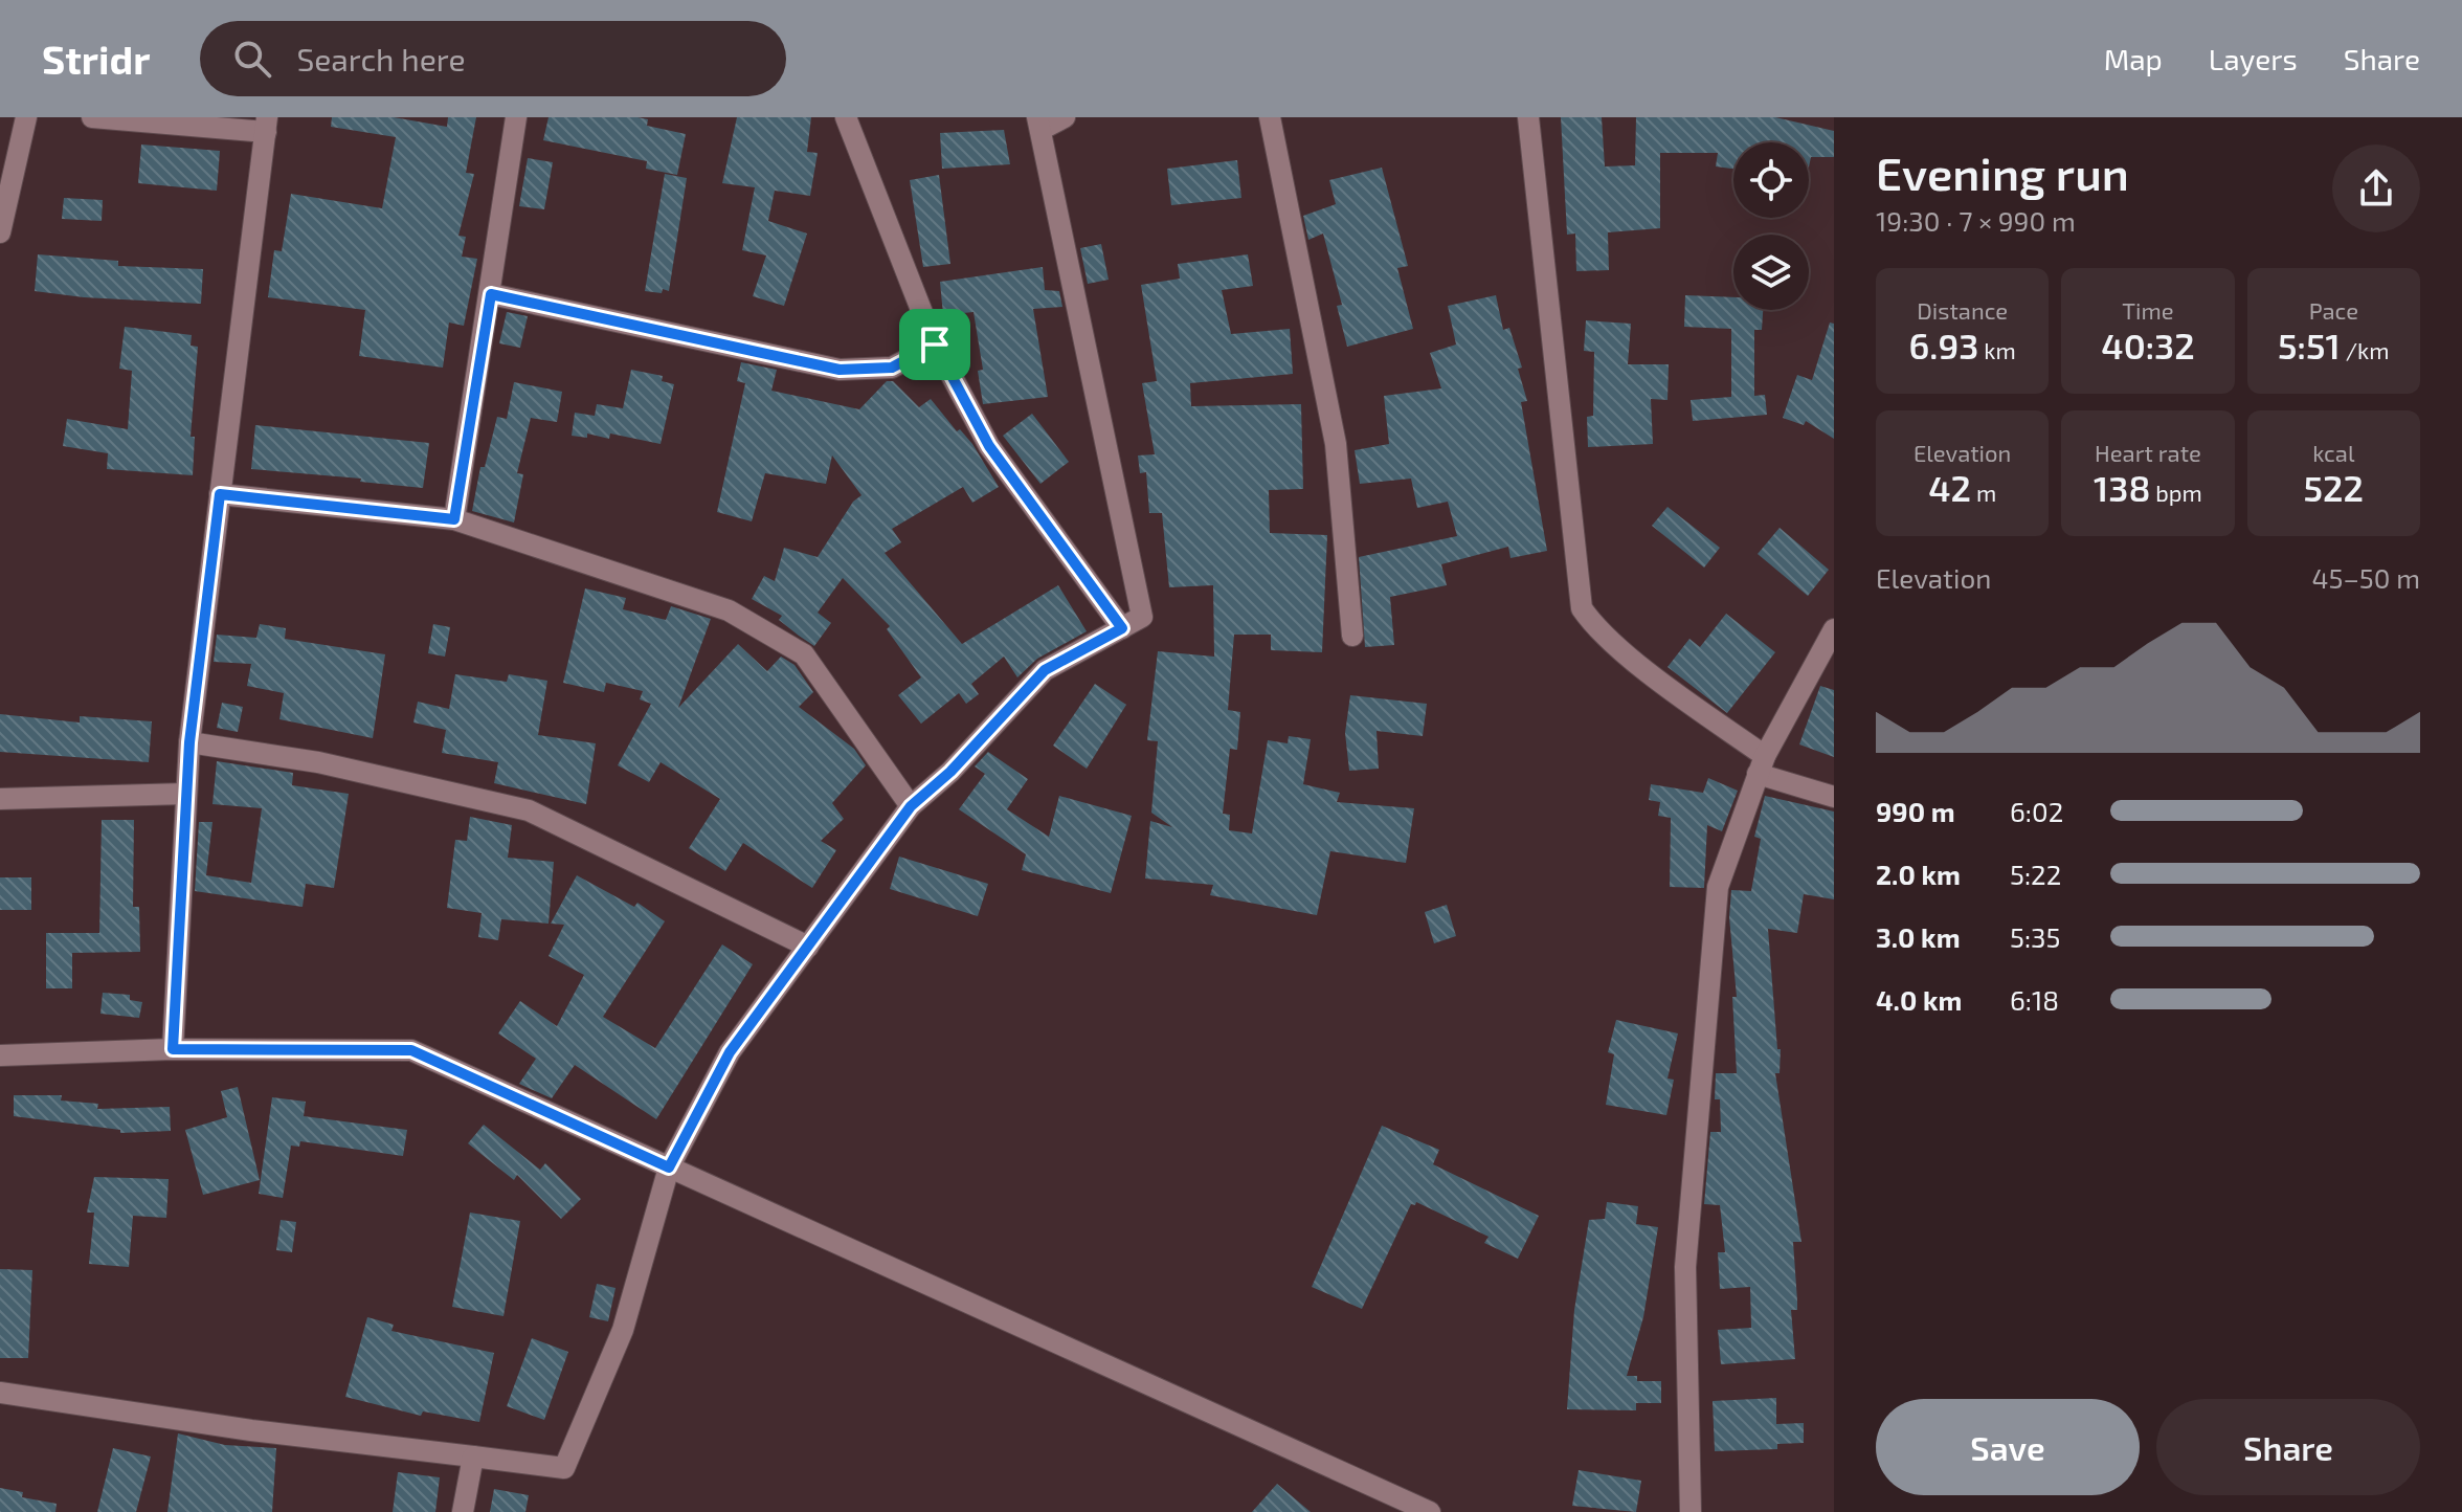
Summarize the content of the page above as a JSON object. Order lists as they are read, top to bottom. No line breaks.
{"page":{"header":"Stridr","search":"Search here","nav":["Map","Layers","Share"],"heading":["Evening run","19:30 · 7 × 990 m"],"stats":[["Distance","6.93 km"],["Time","40:32"],["Pace","5:51 /km"],["Elevation","42 m"],["Heart rate","138 bpm"],["kcal","522"]],"chart":["Elevation","45–50 m"],"list":[{"name":"990 m","note":"6:02"},{"name":"2.0 km","note":"5:22"},{"name":"3.0 km","note":"5:35"},{"name":"4.0 km","note":"6:18"}],"buttons":["Save","Share"]}}
